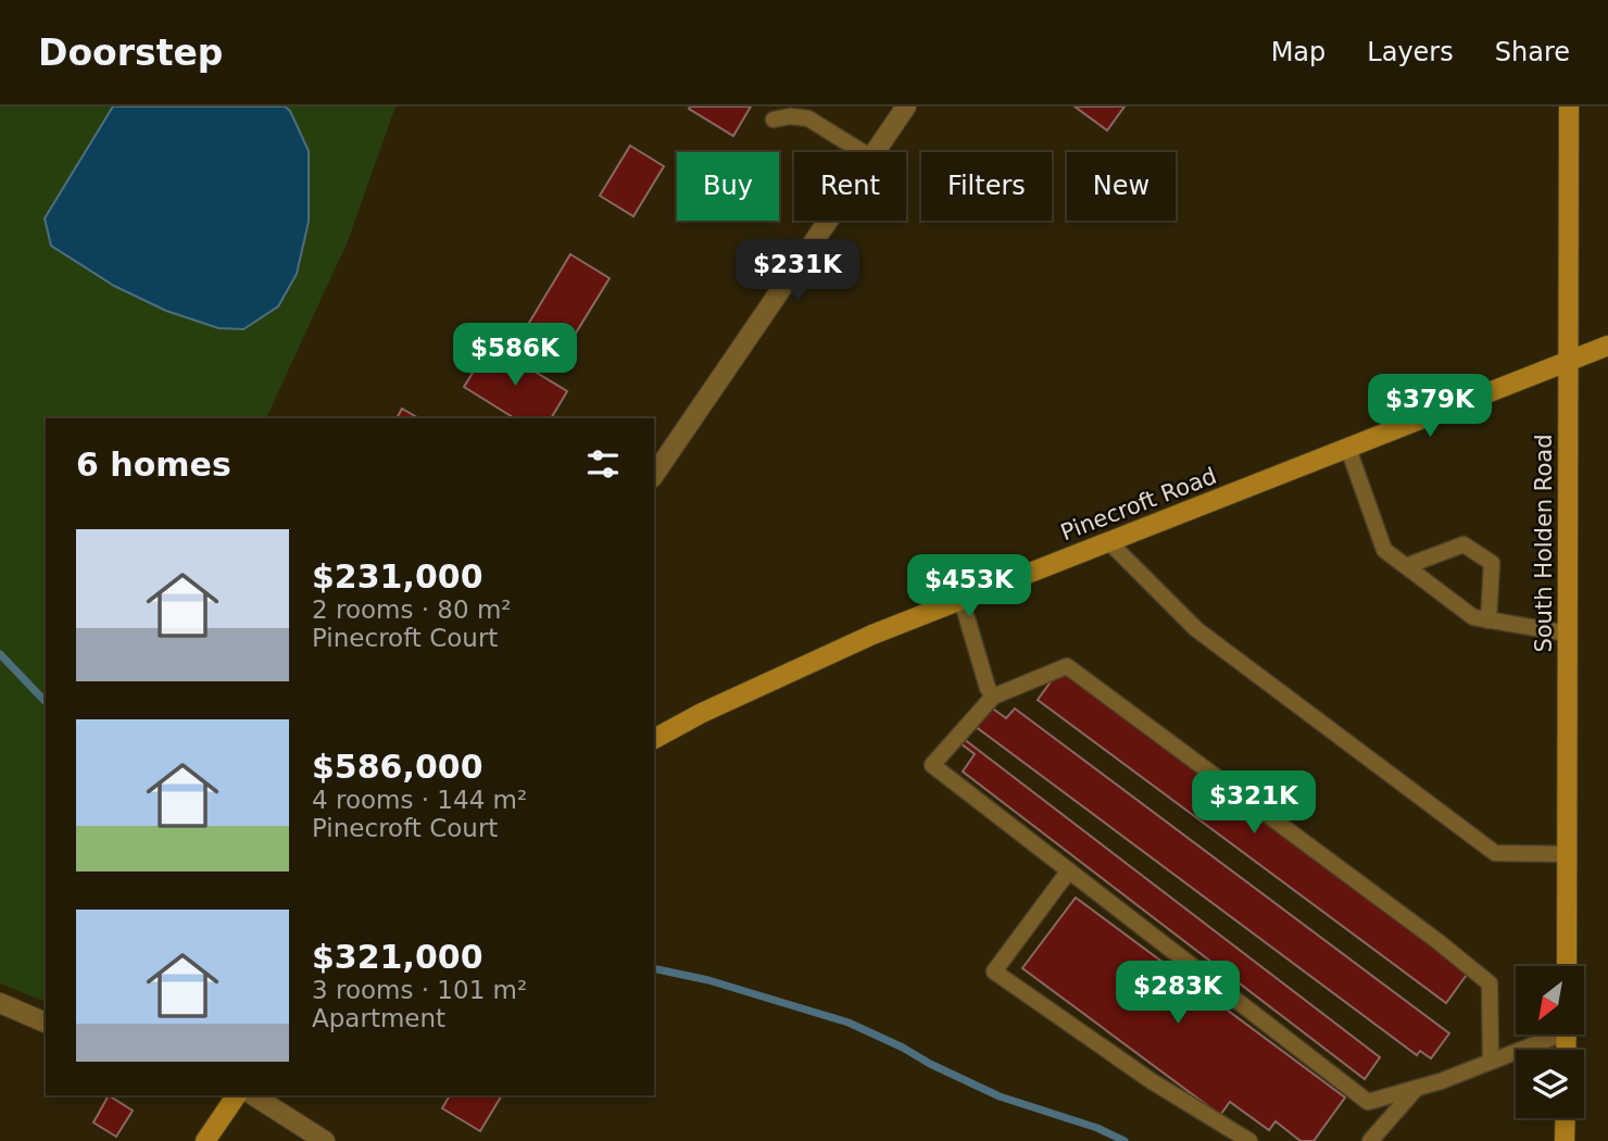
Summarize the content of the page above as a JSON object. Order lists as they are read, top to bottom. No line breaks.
{"streets":{"street":["Pinecroft Road","South Holden Road"]},"crossings":[["Pinecroft Road","South Holden Road"]],"north":"bottom left","page":{"header":"Doorstep","nav":["Map","Layers","Share"],"chip":["Buy","Rent","Filters","New"],"price":["$231K","$586K","$379K","$453K","$321K","$283K"],"heading":"6 homes","list":[{"name":"$231,000","note":"2 rooms · 80 m² · Pinecroft Court"},{"name":"$586,000","note":"4 rooms · 144 m² · Pinecroft Court"},{"name":"$321,000","note":"3 rooms · 101 m² · Apartment"}]}}
